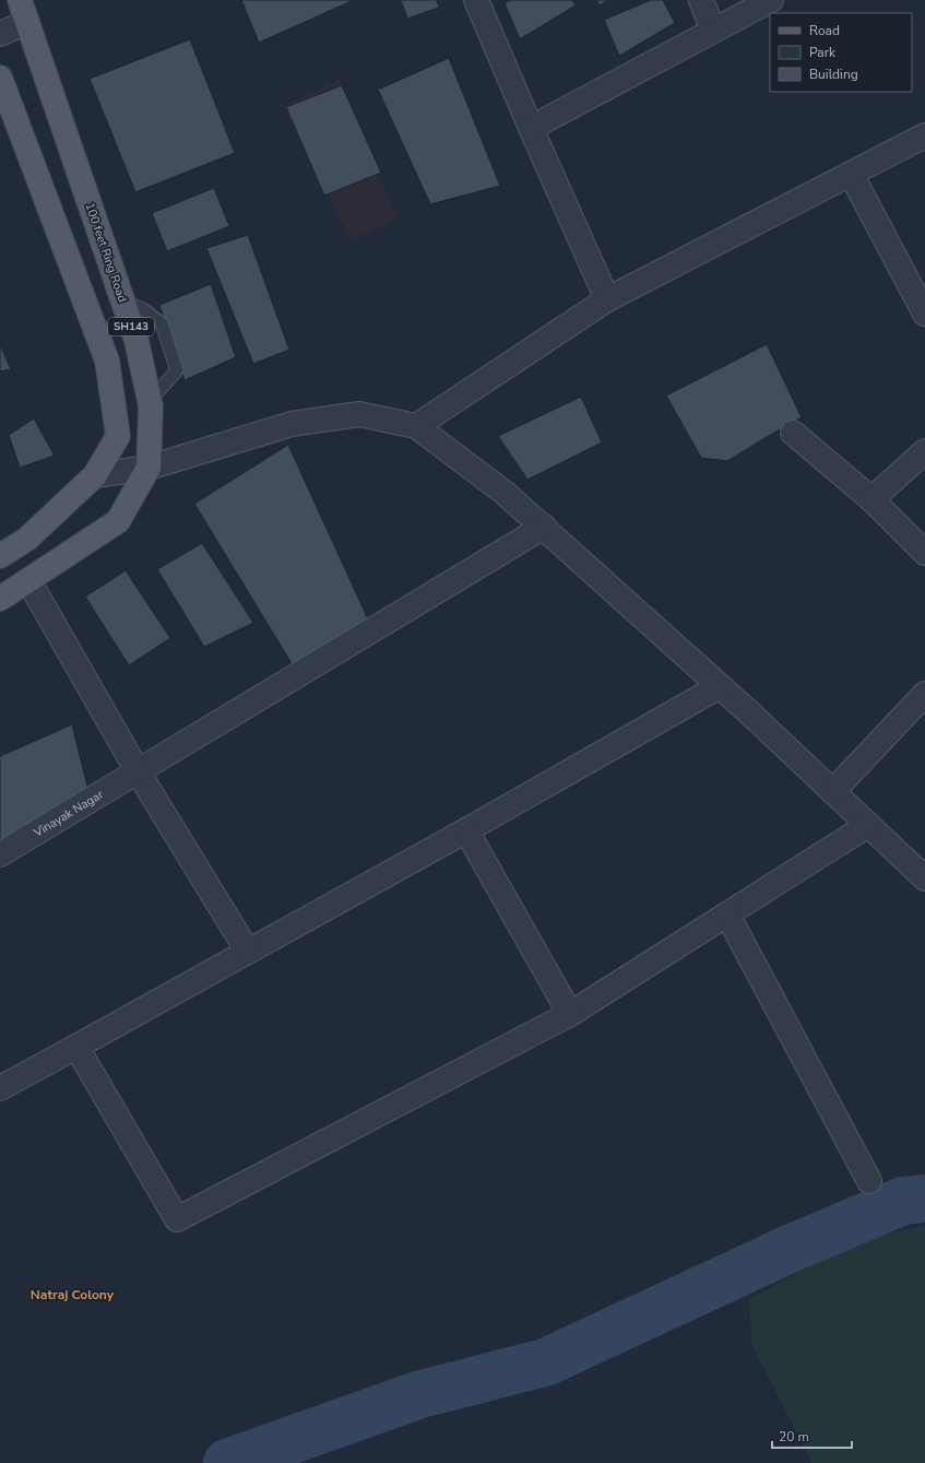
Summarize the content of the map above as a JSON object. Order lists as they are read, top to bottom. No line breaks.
{"streets":{"main road":["100 feet Ring Road","SH143"],"street":["Vinayak Nagar"]},"districts":["Natraj Colony"],"legend":["Road","Park","Building"],"scale_bar":"20 m"}
